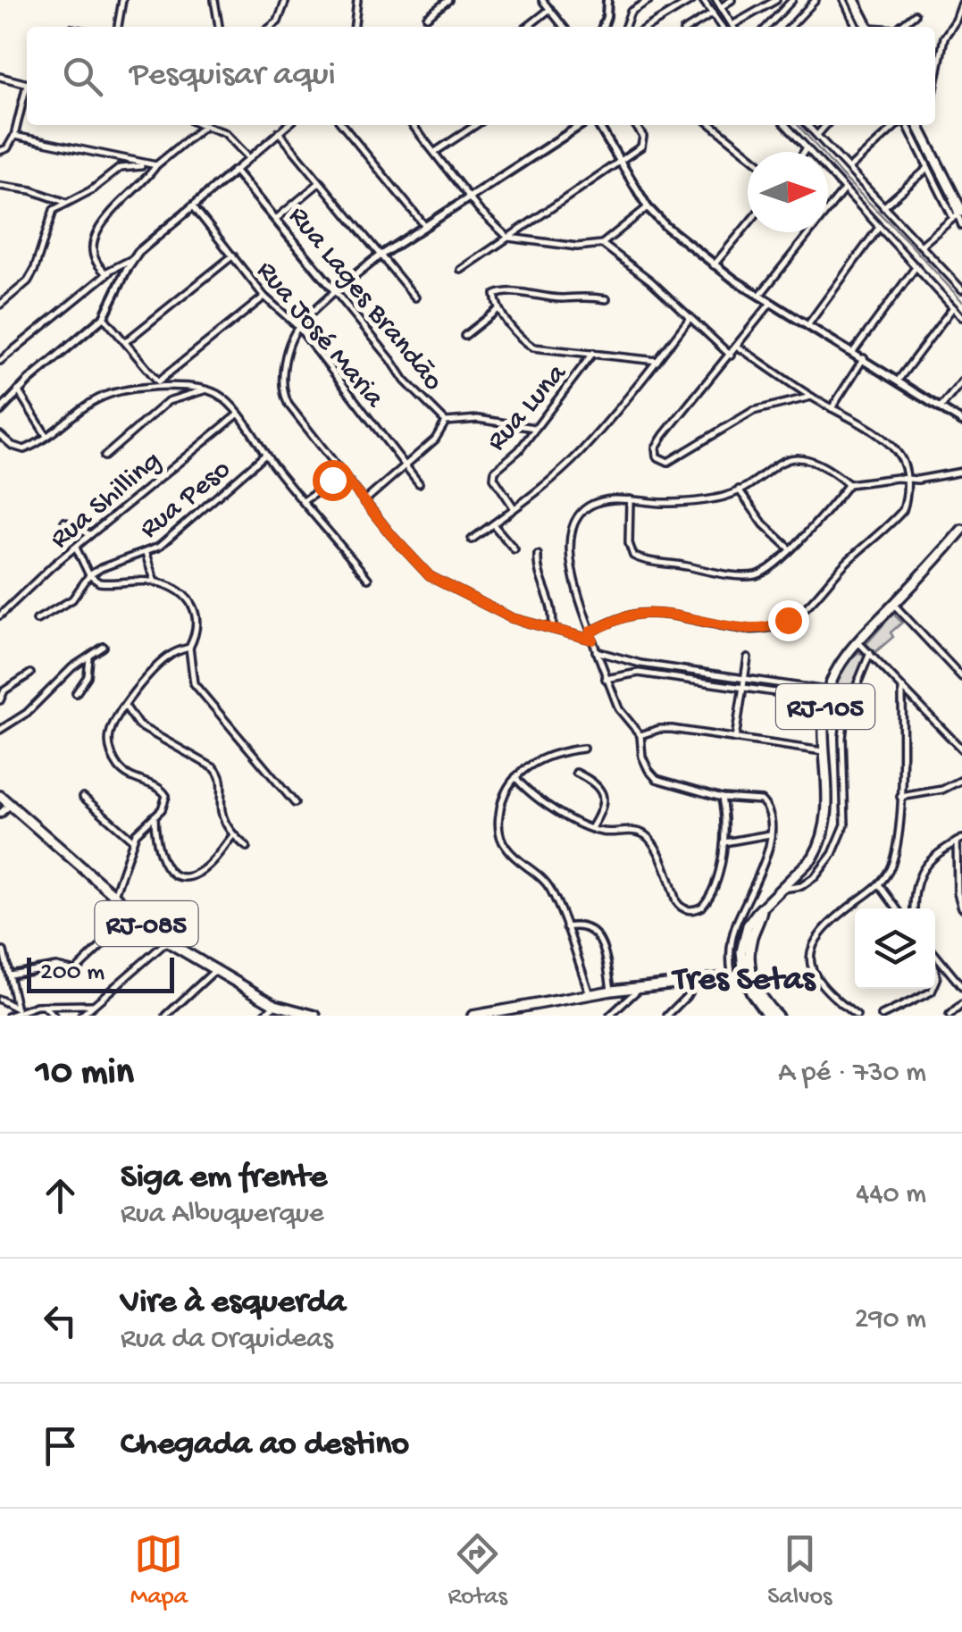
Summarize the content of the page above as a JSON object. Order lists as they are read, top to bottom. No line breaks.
{"streets":{"main road":["RJ-105","RJ-085"],"street":["Rua Lages Brandão","Rua José Maria","Rua Luna","Rua Peso","Rua Shilling"]},"crossings":[["Rua Lages Brandão","Rua Luna"]],"districts":["Tres Setas"],"scale_bar":"200 m","north":"right","page":{"search":"Pesquisar aqui","scale":"200 m","heading":["10 min","A pé · 730 m"],"list":[["Siga em frente","Rua Albuquerque","440 m"],["Vire à esquerda","Rua da Orquideas","290 m"],"Chegada ao destino"],"nav":["Mapa","Rotas","Salvos"]}}
